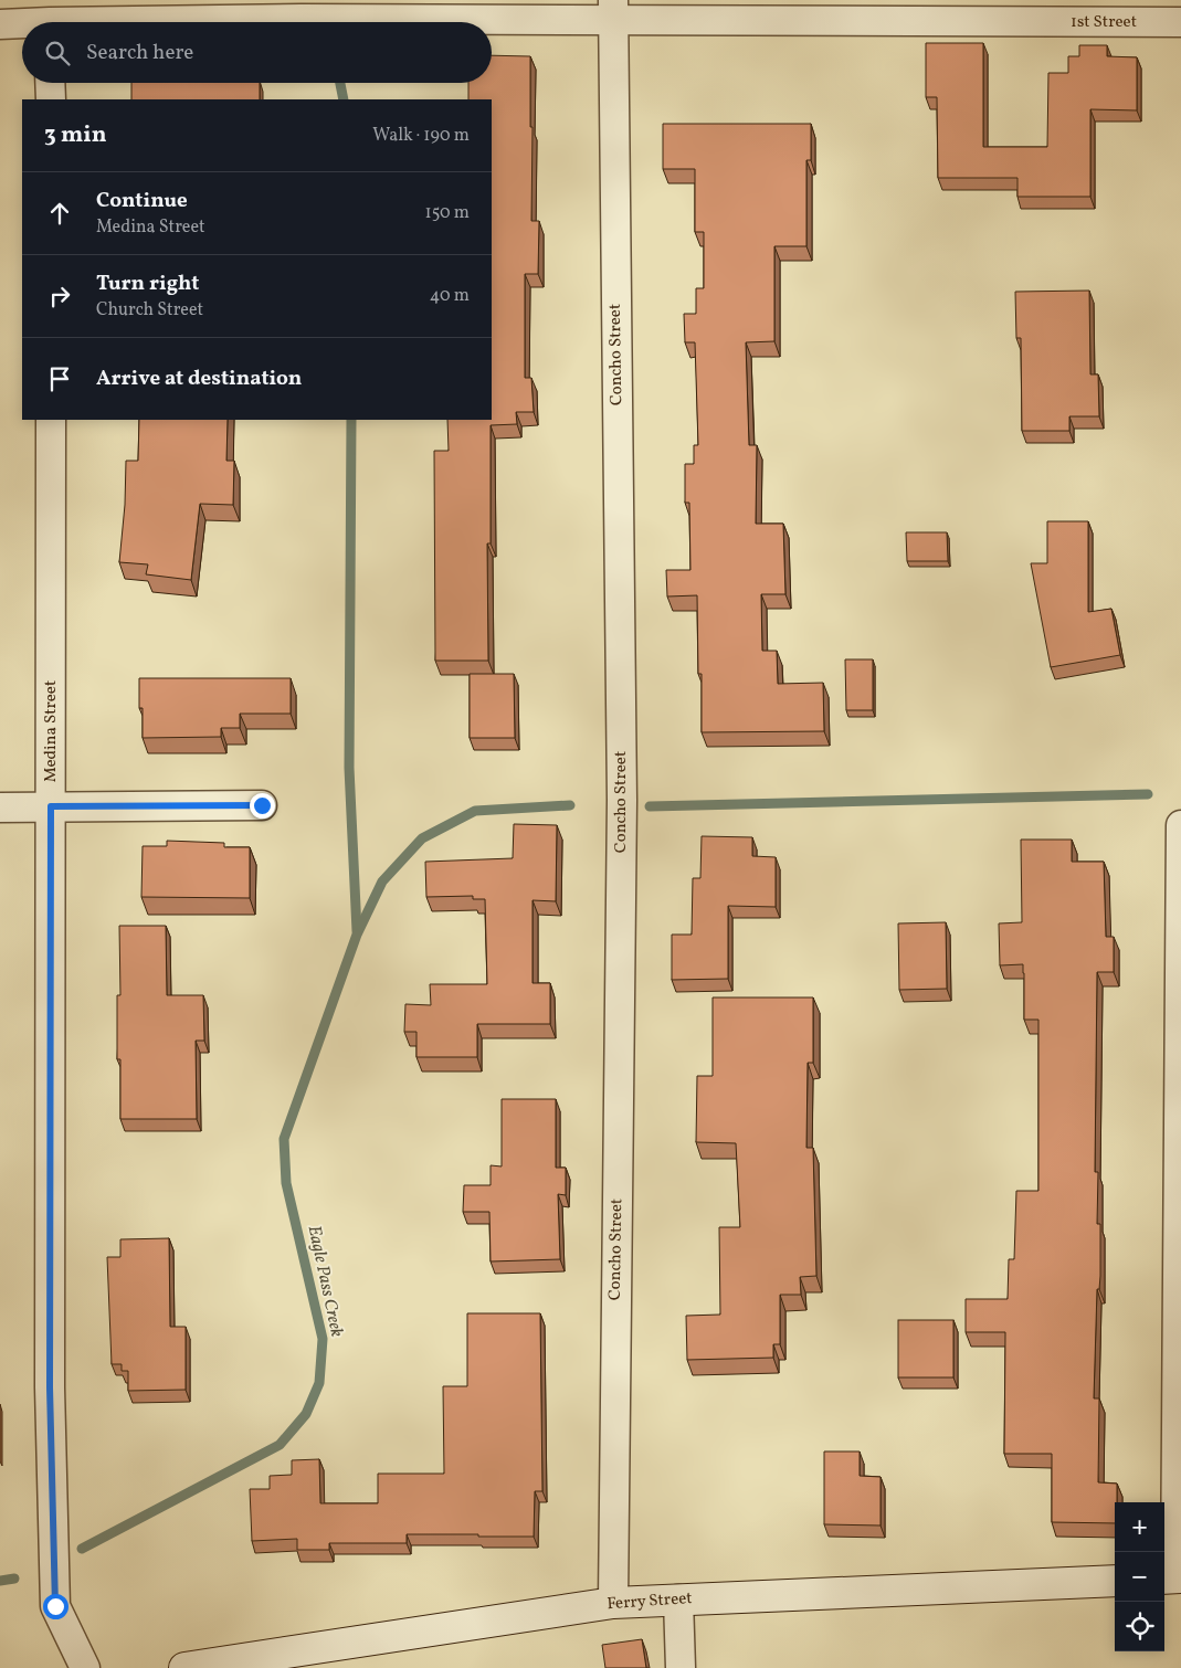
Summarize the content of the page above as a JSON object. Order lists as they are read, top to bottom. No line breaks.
{"streets":{"street":["1st Street","Concho Street","Medina Street","Ferry Street"]},"crossings":[["1st Street","Concho Street"],["Concho Street","Ferry Street"]],"water":["Eagle Pass Creek"],"page":{"search":"Search here","heading":["3 min","Walk · 190 m"],"list":[["Continue","Medina Street","150 m"],["Turn right","Church Street","40 m"],"Arrive at destination"],"map_buttons":["+","−"]}}
